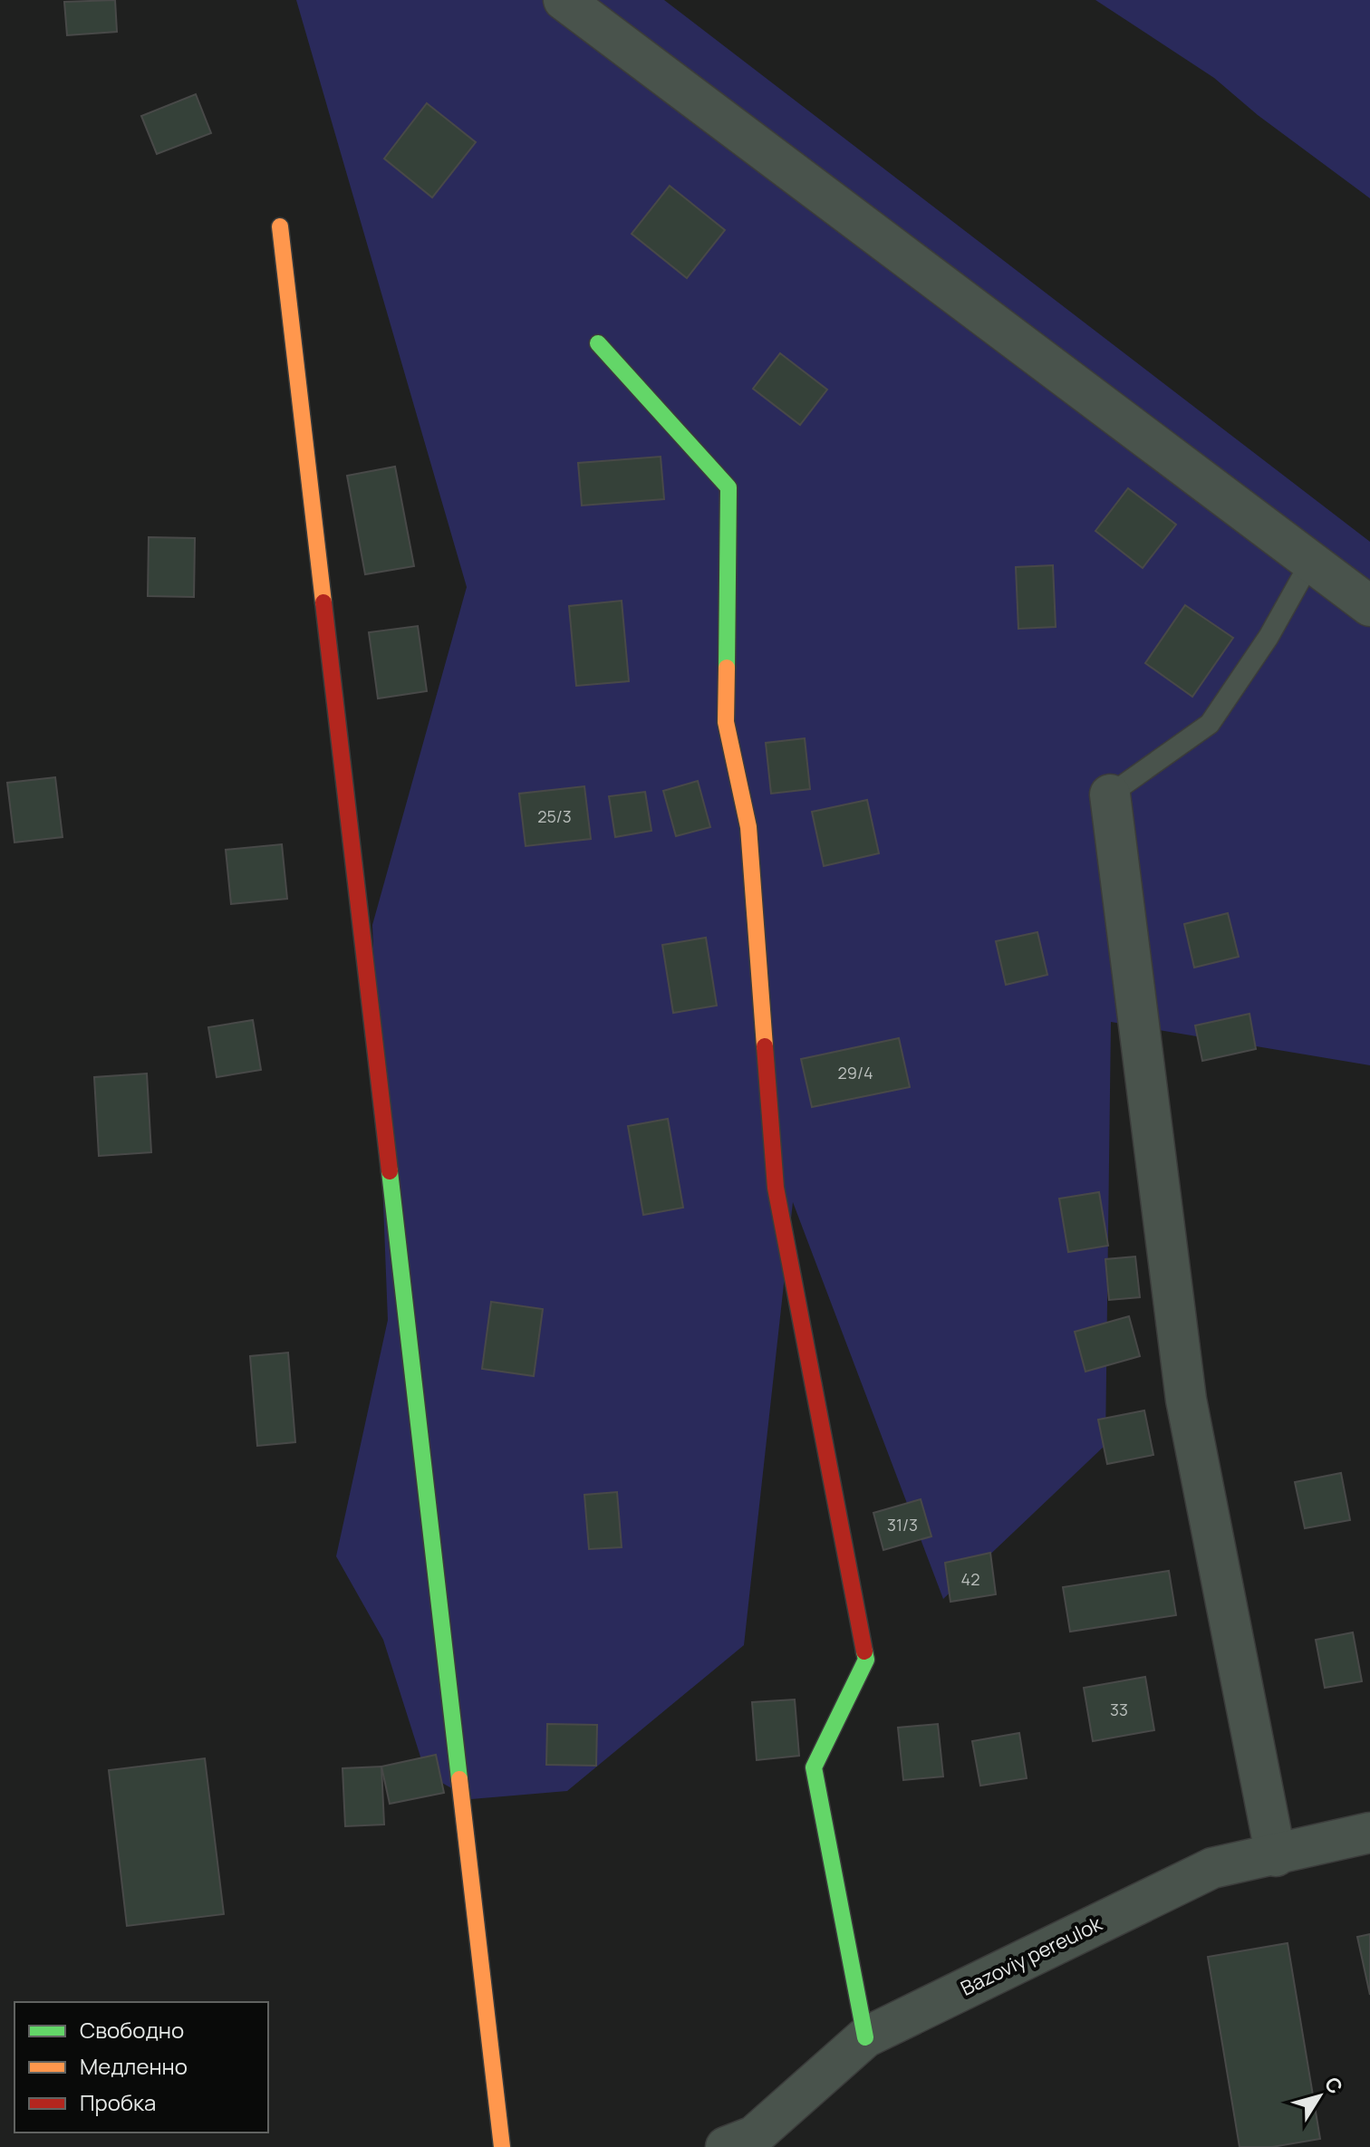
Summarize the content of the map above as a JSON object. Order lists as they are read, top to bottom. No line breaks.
{"streets":{"street":["Bazoviy pereulok"]},"house_numbers":["25/3","29/4","31/3","42","33"],"legend":["Свободно","Медленно","Пробка"],"north":"top right"}
